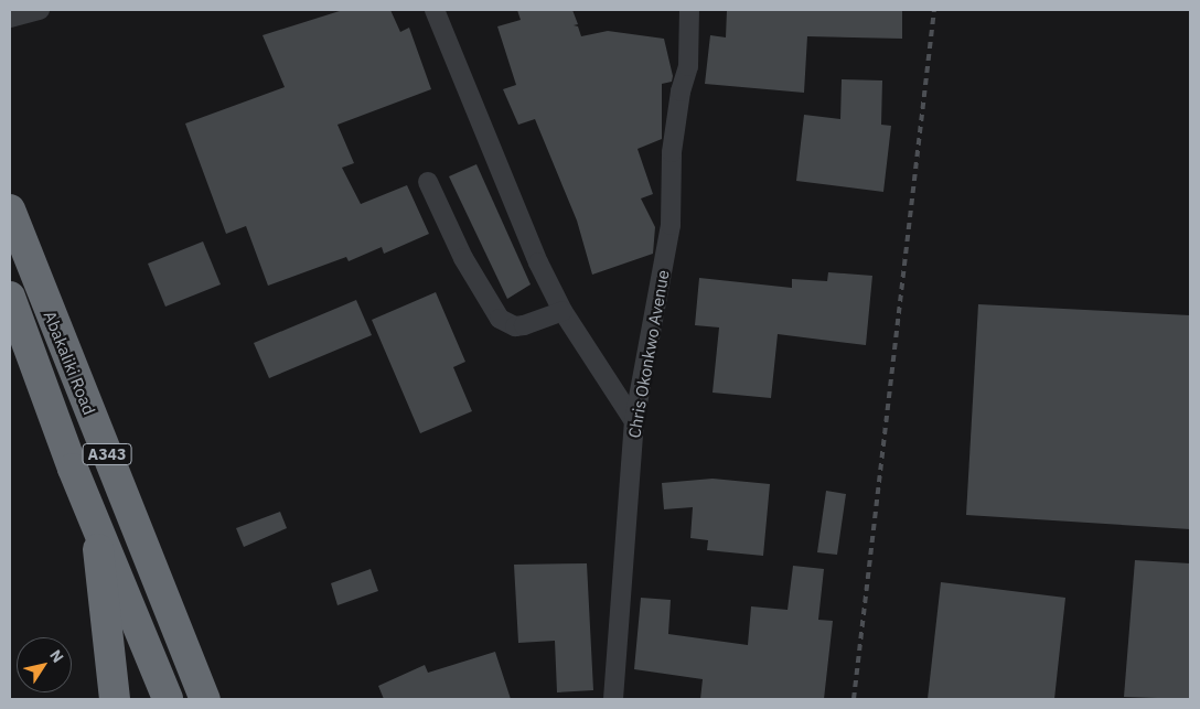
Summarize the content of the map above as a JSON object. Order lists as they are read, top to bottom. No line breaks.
{"streets":{"highway":["Abakaliki Road","A343"],"street":["Chris Okonkwo Avenue"]},"north":"top right"}
